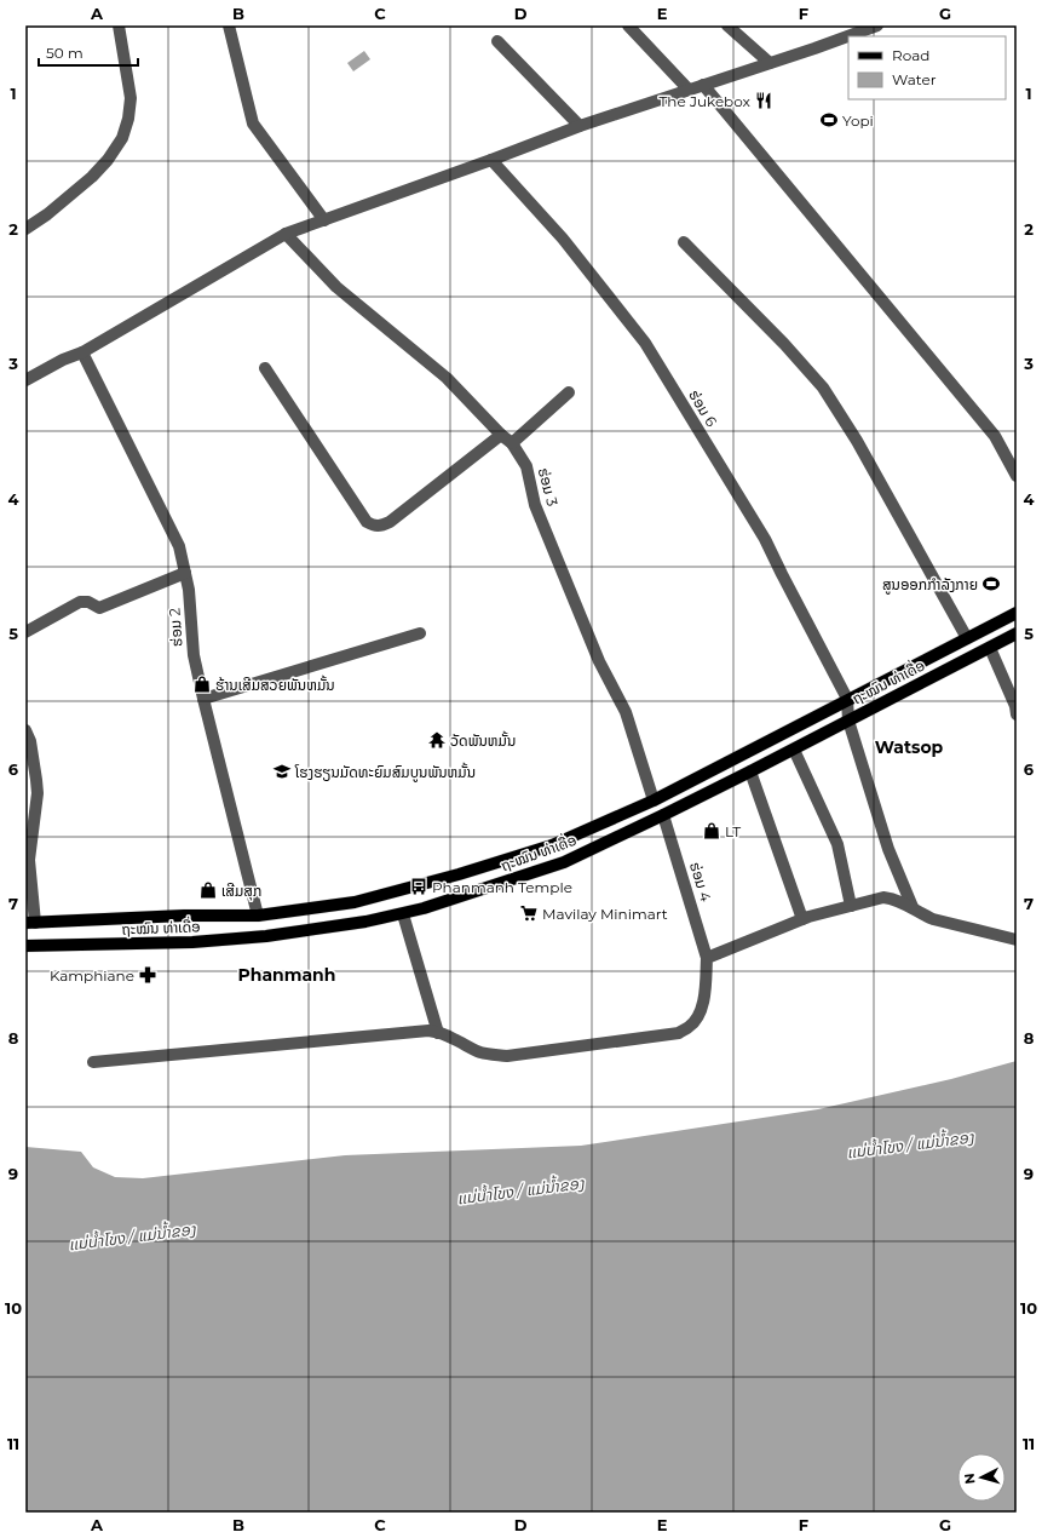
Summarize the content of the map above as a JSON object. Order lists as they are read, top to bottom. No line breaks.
{"streets":{"main road":["ຖະໝົນ ທ່າເດື່ອ"],"street":["ຮ່ອມ 6","ຮ່ອມ 3","ຮ່ອມ 2","ຮ່ອມ 4"]},"crossings":[["ຮ່ອມ 6","ຖະໝົນ ທ່າເດື່ອ"],["ຮ່ອມ 3","ຖະໝົນ ທ່າເດື່ອ"],["ຮ່ອມ 2","ຖະໝົນ ທ່າເດື່ອ"],["ຖະໝົນ ທ່າເດື່ອ","ຮ່ອມ 4"]],"districts":["Watsop","Phanmanh"],"water":["แม่น้ำโขง / ແມ່ນ້ຳຂອງ"],"places":{"restaurant":["The Jukebox"],"sports":["Yopi","ສູນອອກກຳລັງກາຍ"],"shop":["ຮ້ານເສີມສວຍພັນຫມັ້ນ","LT","ເສີມສຸກ"],"temple":["ວັດພັນຫມັ້ນ"],"school or university":["ໂຮງຮຽນມັດທະຍົມສົມບູນພັນຫມັ້ນ"],"bus stop":["Phanmanh Temple"],"supermarket":["Mavilay Minimart"],"pharmacy":["Kamphiane"]},"legend":["Road","Water"],"scale_bar":"50 m","north":"left","grid":{"columns":["A","B","C","D","E","F","G"],"rows":["1","2","3","4","5","6","7","8","9","10","11"]}}
